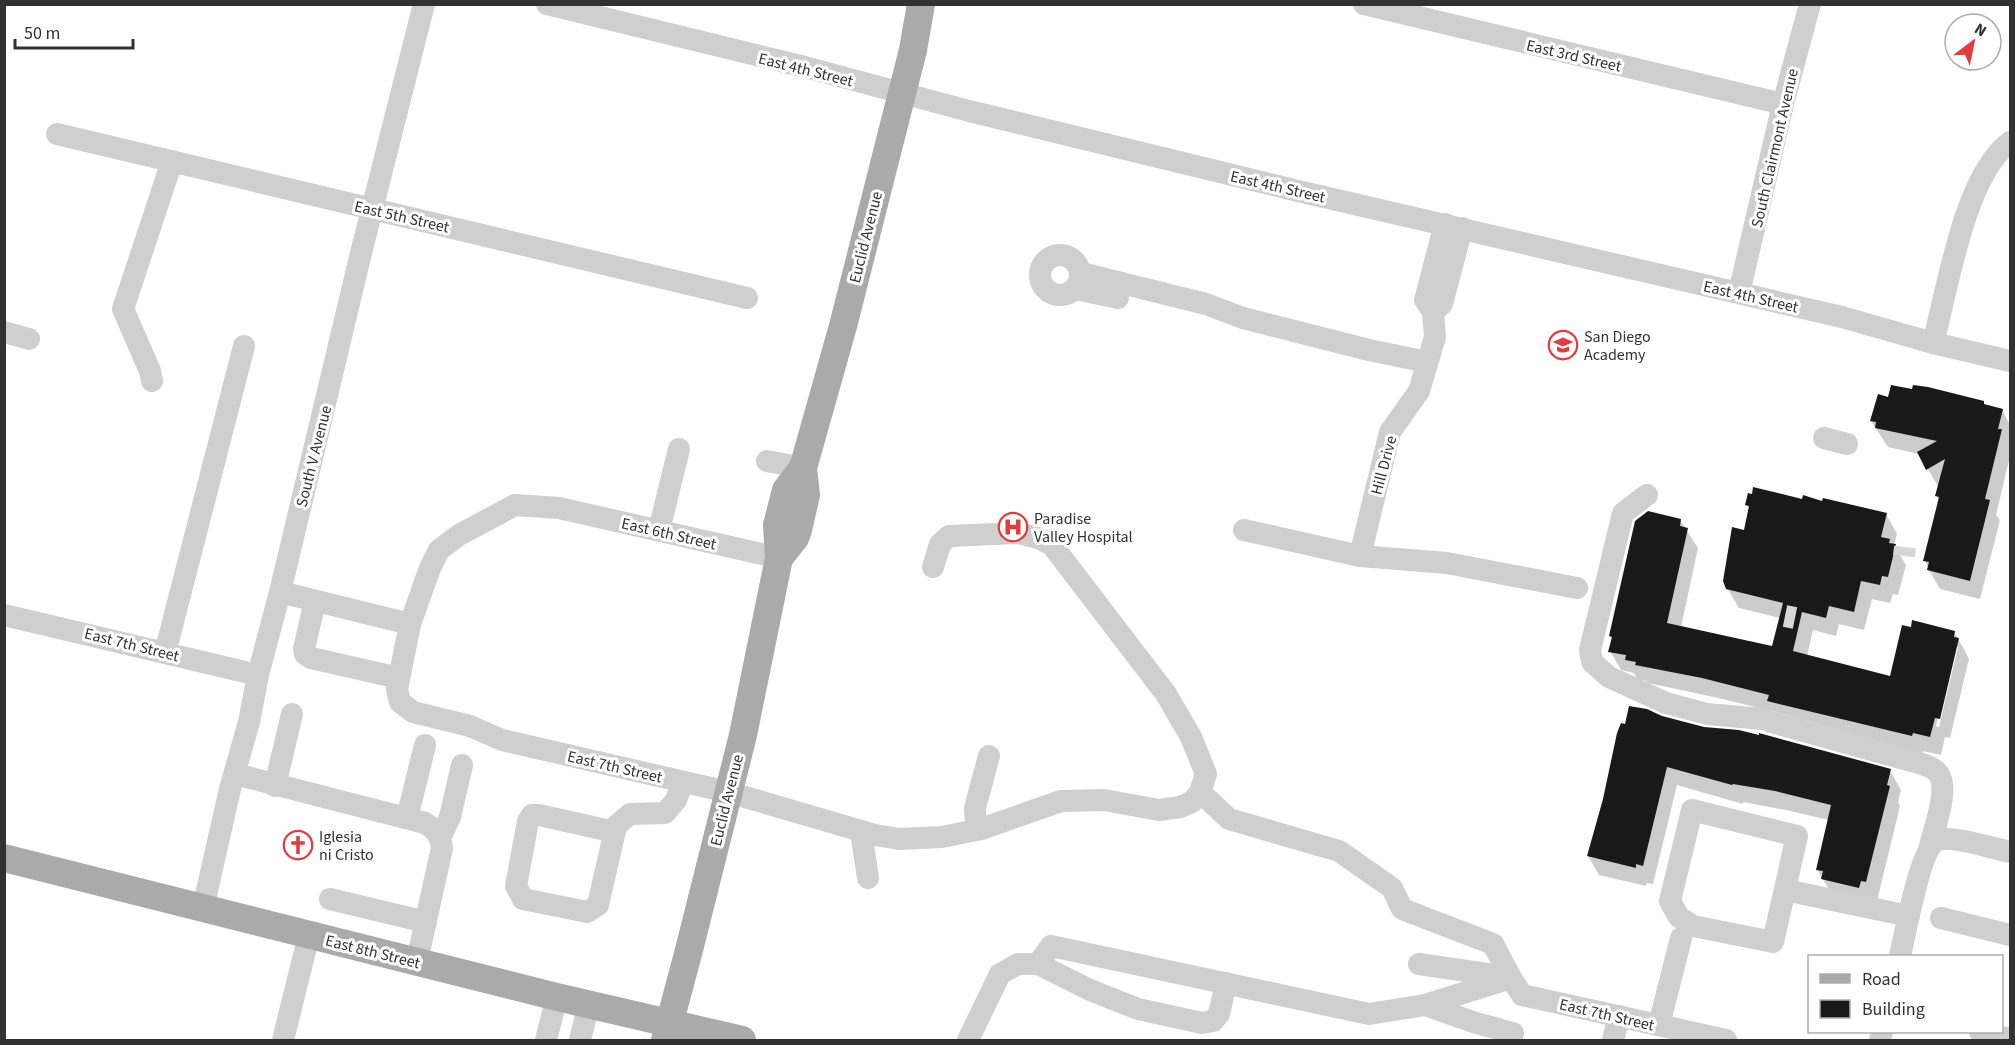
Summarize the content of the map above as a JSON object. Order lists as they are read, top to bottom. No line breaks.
{"streets":{"main road":["Euclid Avenue","East 8th Street"],"street":["East 3rd Street","East 4th Street","South Clairmont Avenue","East 5th Street","South V Avenue","Hill Drive","East 6th Street","East 7th Street"]},"crossings":[["East 3rd Street","South Clairmont Avenue"],["East 4th Street","South Clairmont Avenue"],["East 4th Street","Euclid Avenue"],["East 4th Street","Hill Drive"],["East 5th Street","South V Avenue"],["Euclid Avenue","East 6th Street"],["Euclid Avenue","East 7th Street"],["Euclid Avenue","East 8th Street"],["South V Avenue","East 7th Street"],["South V Avenue","East 8th Street"],["East 6th Street","East 7th Street"]],"places":{"school or university":["San Diego Academy"],"hospital":["Paradise Valley Hospital"],"church":["Iglesia ni Cristo"]},"legend":["Road","Building"],"scale_bar":"50 m","north":"top right"}
